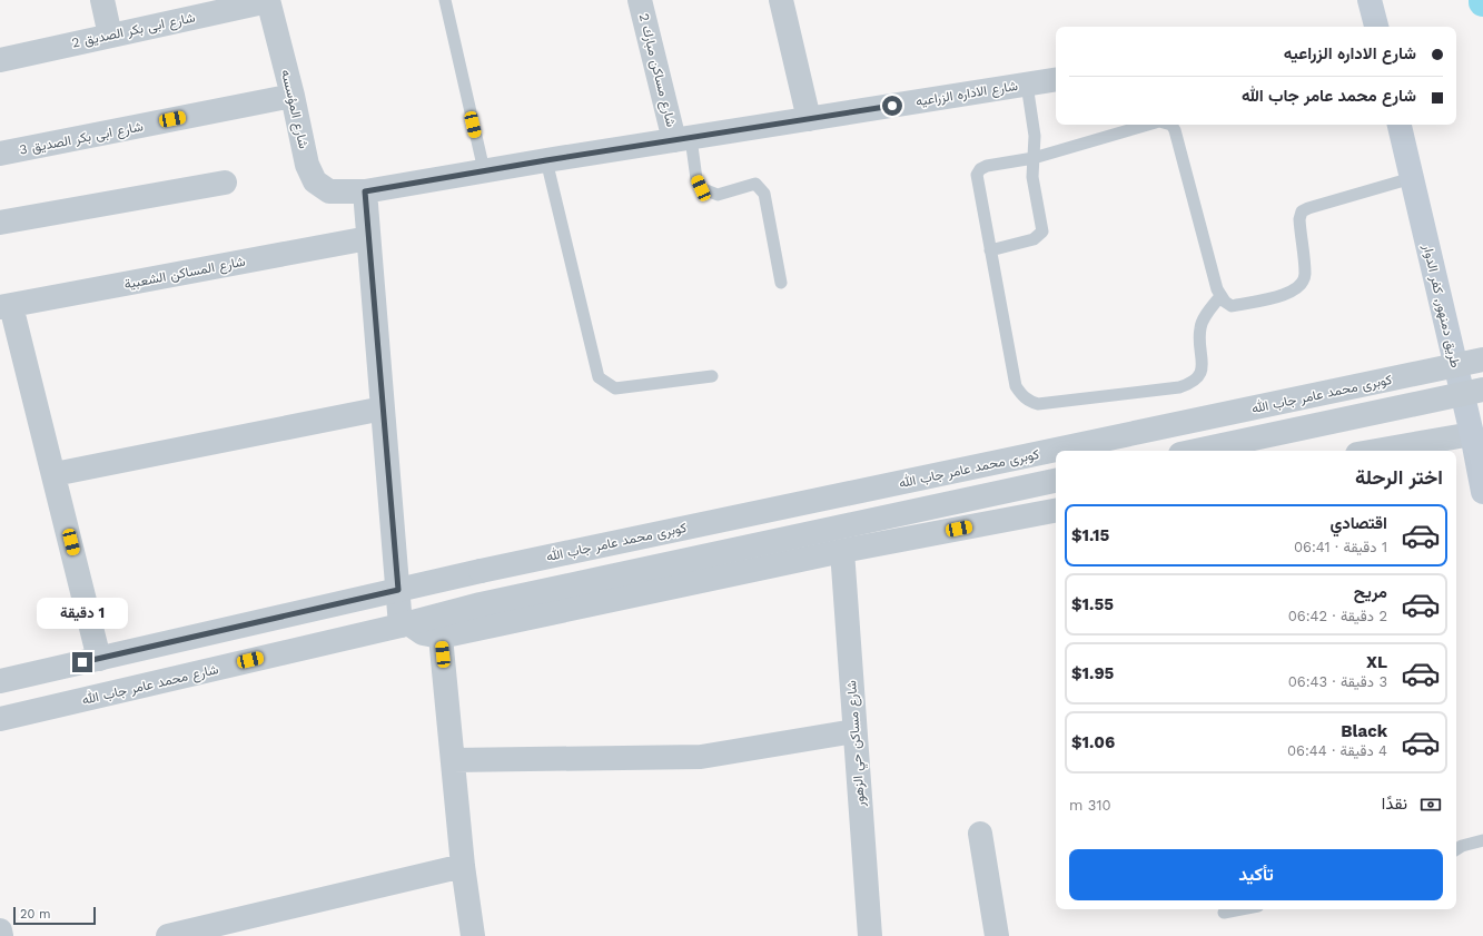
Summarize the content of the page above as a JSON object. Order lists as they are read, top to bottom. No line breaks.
{"streets":{"main road":["طريق دمنهور, كفر الدوار"],"street":["شارع ابى بكر الصديق 2","شارع مساكن مبارك 2","شارع الاداره الزراعيه","شارع المؤسسه","شارع ابى بكر الصديق 3","شارع المساكن الشعبية","كوبرى محمد عامر جاب الله","شارع محمد عامر جاب الله","شارع مساكن حي الزهور"]},"crossings":[["شارع ابى بكر الصديق 2","شارع المؤسسه"],["شارع مساكن مبارك 2","شارع الاداره الزراعيه"],["شارع الاداره الزراعيه","شارع المؤسسه"],["شارع المؤسسه","شارع ابى بكر الصديق 3"]],"scale_bar":"20 m","page":{"banner":["شارع الاداره الزراعيه","شارع محمد عامر جاب الله"],"heading":"اختر الرحلة","list":[{"name":"اقتصادي","note":"1 دقيقة · 06:41","value":"$1.15"},{"name":"مريح","note":"2 دقيقة · 06:42","value":"$1.55"},{"name":"XL","note":"3 دقيقة · 06:43","value":"$1.95"},{"name":"Black","note":"4 دقيقة · 06:44","value":"$1.06"}],"bubble":"1 دقيقة","pay":["نقدًا","310 m"],"buttons":"تأكيد","scale":"20 m"}}
